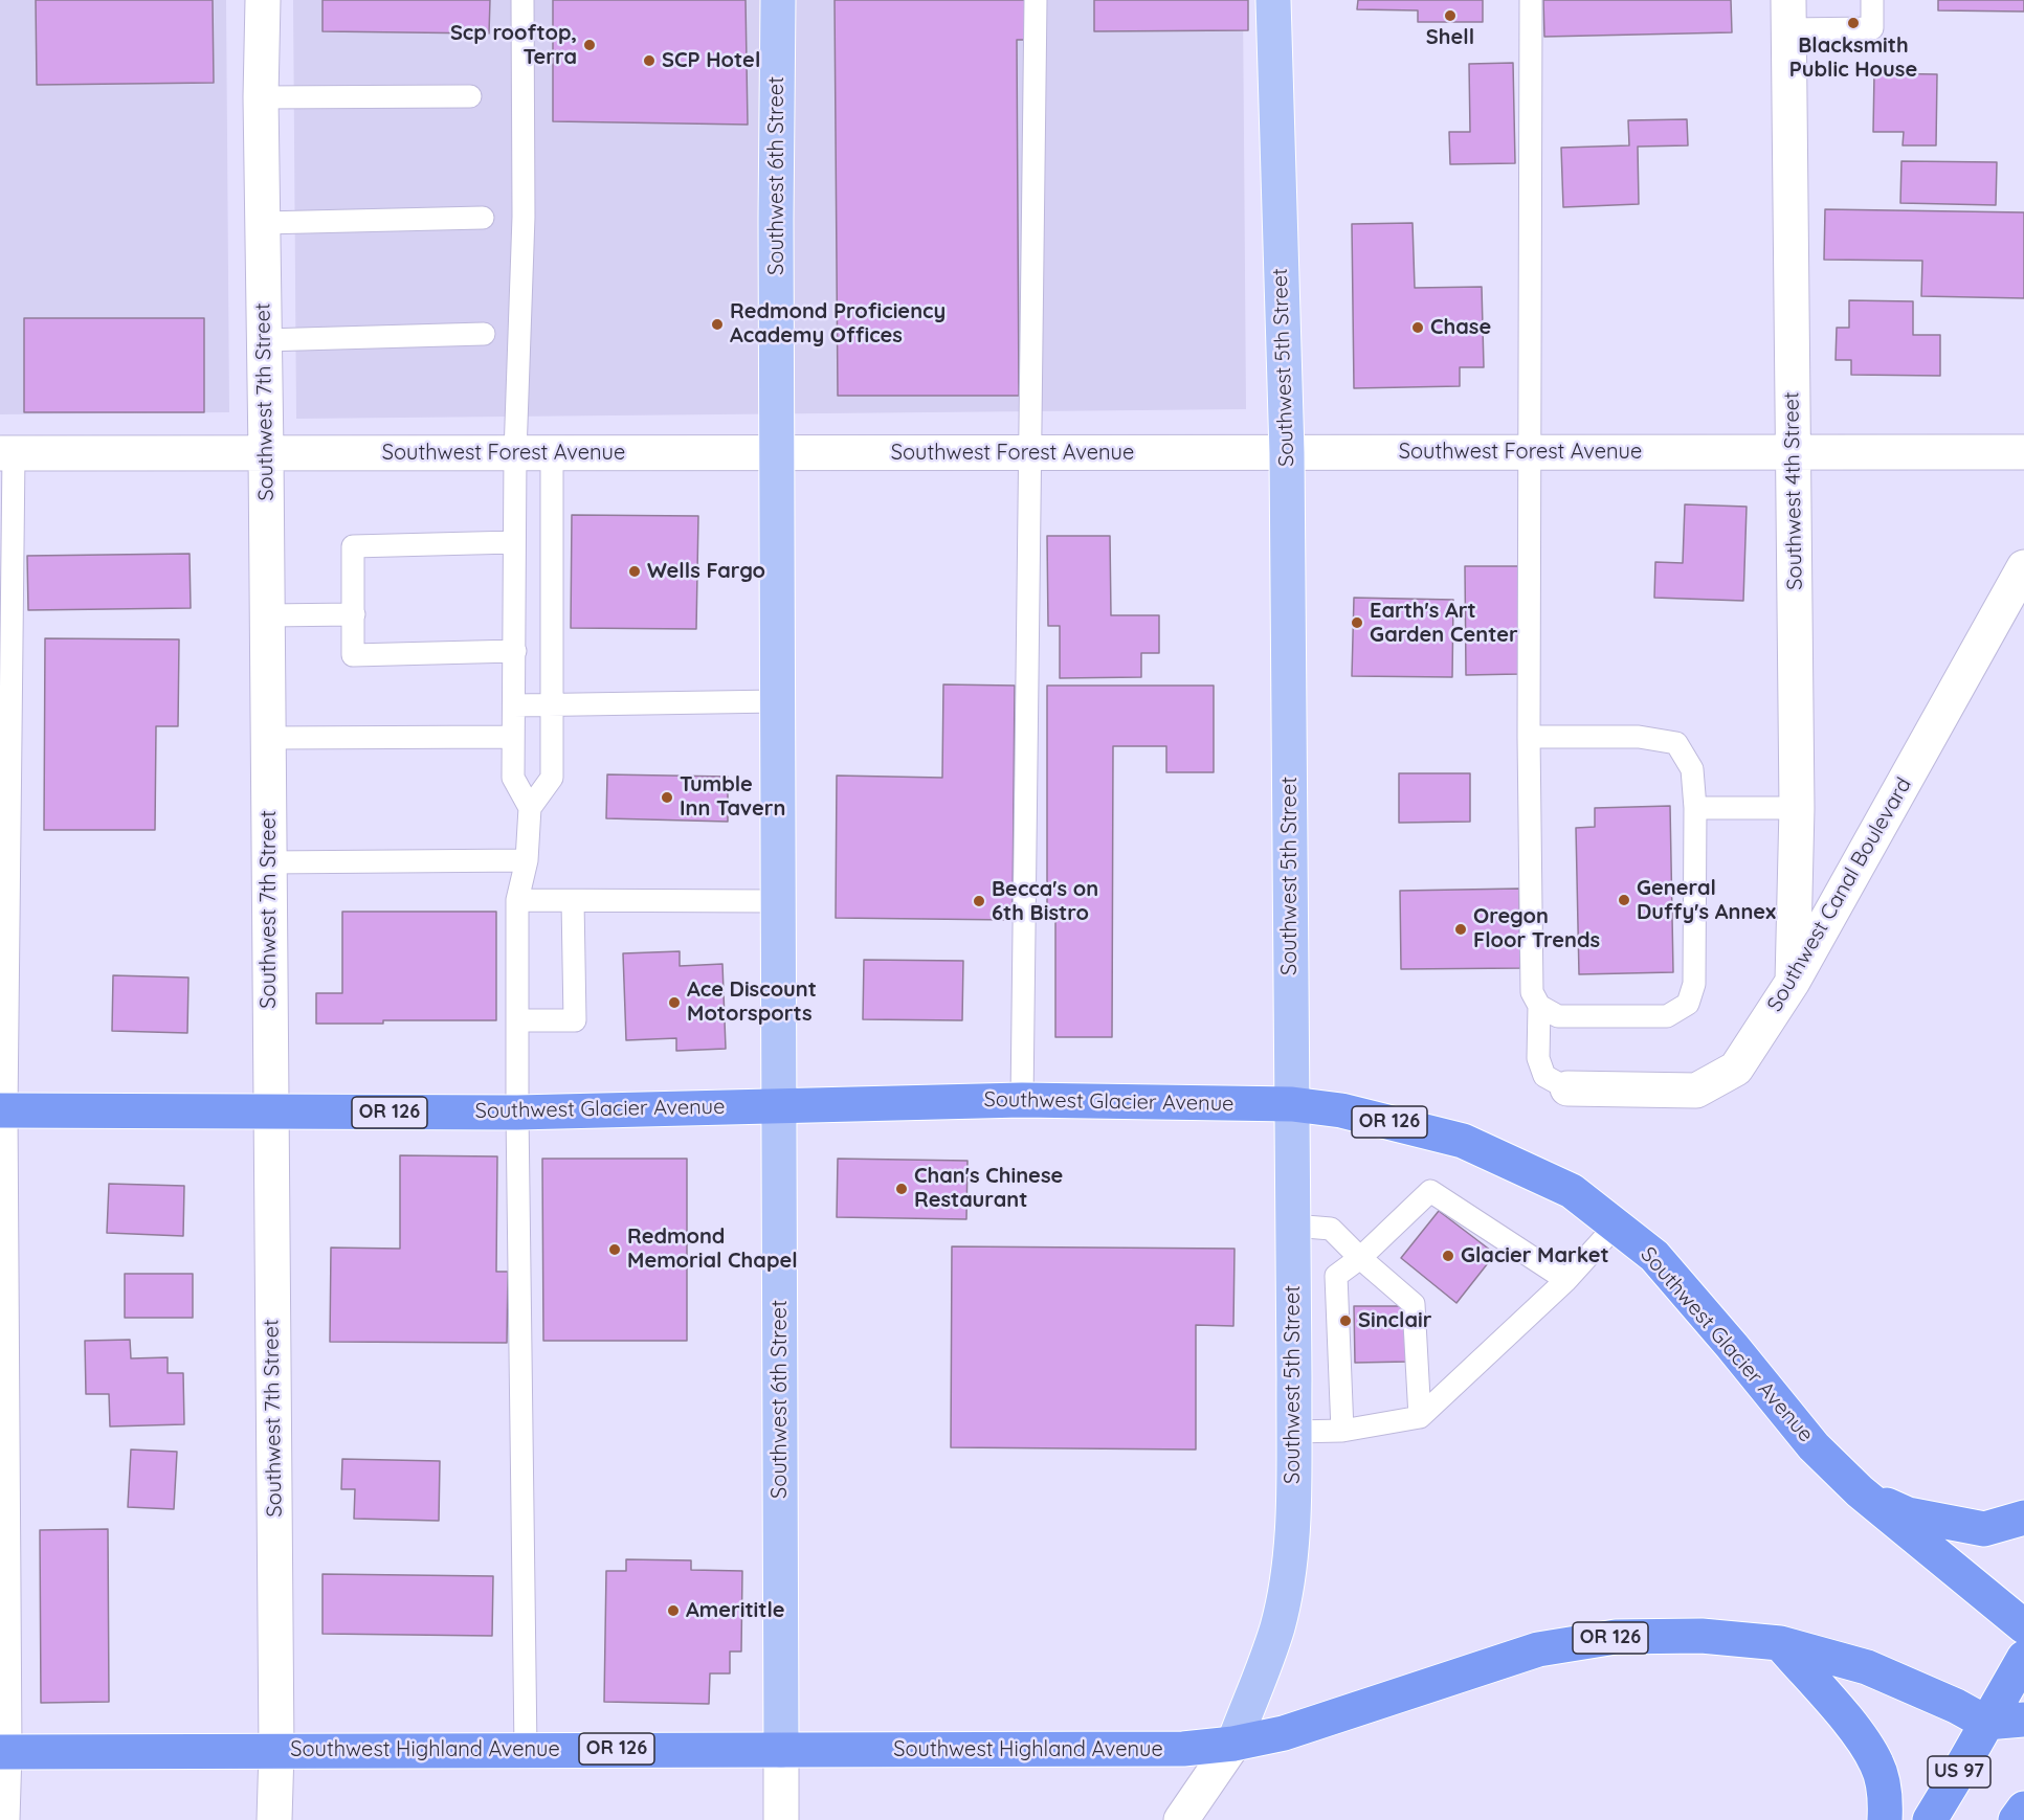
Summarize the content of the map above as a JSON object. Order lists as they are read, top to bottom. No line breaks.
{"streets":{"highway":["Southwest Glacier Avenue","OR 126","Southwest Highland Avenue","US 97"],"main road":["Southwest 6th Street","Southwest 5th Street"],"street":["Southwest 7th Street","Southwest Forest Avenue","Southwest 4th Street","Southwest Canal Boulevard"]},"crossings":[["Southwest 6th Street","Southwest Forest Avenue"],["Southwest 6th Street","Southwest Glacier Avenue"],["Southwest 6th Street","Southwest Highland Avenue"],["Southwest 5th Street","Southwest Forest Avenue"],["Southwest 5th Street","Southwest Glacier Avenue"],["Southwest 5th Street","Southwest Highland Avenue"],["Southwest 7th Street","Southwest Forest Avenue"],["Southwest 7th Street","Southwest Glacier Avenue"],["Southwest 7th Street","Southwest Highland Avenue"],["Southwest Forest Avenue","Southwest 4th Street"],["Southwest 4th Street","Southwest Canal Boulevard"],["Southwest Glacier Avenue","OR 126"],["Southwest Highland Avenue","US 97"]],"places":["Shell","Blacksmith Public House","Scp rooftop, Terra","SCP Hotel","Redmond Proficiency Academy Offices","Chase","Wells Fargo","Earth's Art Garden Center","Tumble Inn Tavern","General Duffy's Annex","Becca's on 6th Bistro","Oregon Floor Trends","Ace Discount Motorsports","Chan's Chinese Restaurant","Redmond Memorial Chapel","Glacier Market","Sinclair","Amerititle"]}
